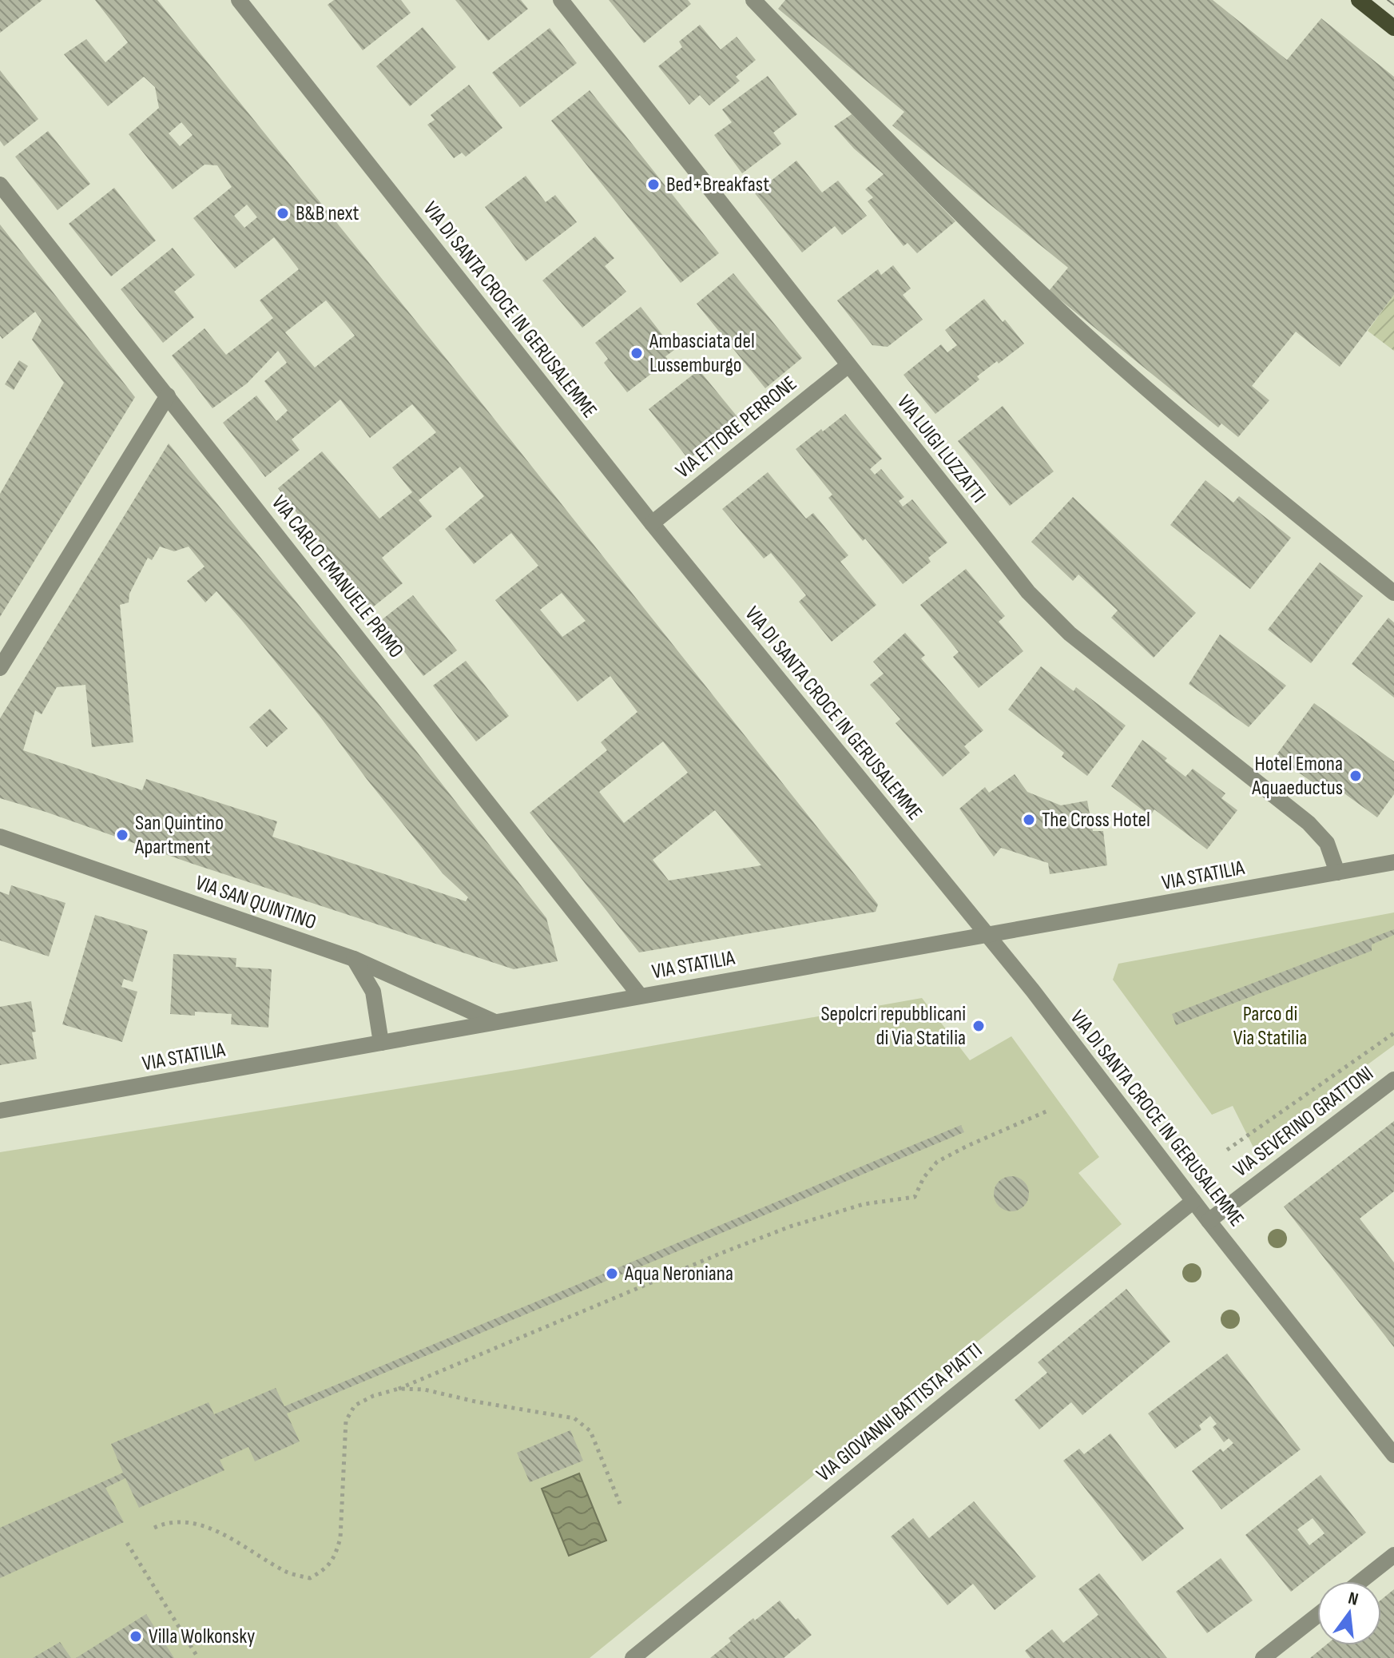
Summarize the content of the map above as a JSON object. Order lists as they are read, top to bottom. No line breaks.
{"streets":{"street":["VIA DI SANTA CROCE IN GERUSALEMME","VIA ETTORE PERRONE","VIA LUIGI LUZZATTI","VIA CARLO EMANUELE PRIMO","VIA STATILIA","VIA SAN QUINTINO","VIA SEVERINO GRATTONI","VIA GIOVANNI BATTISTA PIATTI"]},"crossings":[["VIA DI SANTA CROCE IN GERUSALEMME","VIA ETTORE PERRONE"],["VIA DI SANTA CROCE IN GERUSALEMME","VIA STATILIA"],["VIA DI SANTA CROCE IN GERUSALEMME","VIA SEVERINO GRATTONI"],["VIA DI SANTA CROCE IN GERUSALEMME","VIA GIOVANNI BATTISTA PIATTI"],["VIA ETTORE PERRONE","VIA LUIGI LUZZATTI"],["VIA LUIGI LUZZATTI","VIA STATILIA"],["VIA CARLO EMANUELE PRIMO","VIA STATILIA"],["VIA STATILIA","VIA SAN QUINTINO"]],"parks":["Parco di Via Statilia"],"places":["Bed+Breakfast","B&B next","Ambasciata del Lussemburgo","Hotel Emona Aquaeductus","The Cross Hotel","San Quintino Apartment","Sepolcri repubblicani di Via Statilia","Aqua Neroniana","Villa Wolkonsky"],"north":"top"}
